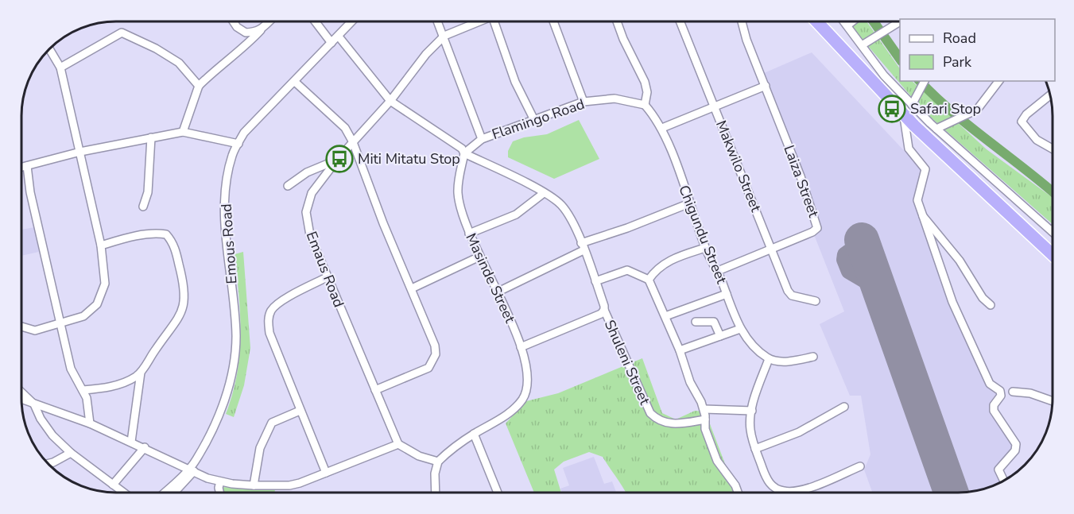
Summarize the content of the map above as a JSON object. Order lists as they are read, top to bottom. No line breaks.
{"streets":{"street":["Flamingo Road","Makwilo Street","Laiza Street","Chigundu Street","Emous Road","Emaus Road","Masinde Street","Shuleni Street"]},"crossings":[["Flamingo Road","Chigundu Street"],["Flamingo Road","Masinde Street"],["Makwilo Street","Laiza Street"],["Laiza Street","Chigundu Street"]],"places":{"bus stop":["Safari Stop","Miti Mitatu Stop"]},"legend":["Road","Park"]}
